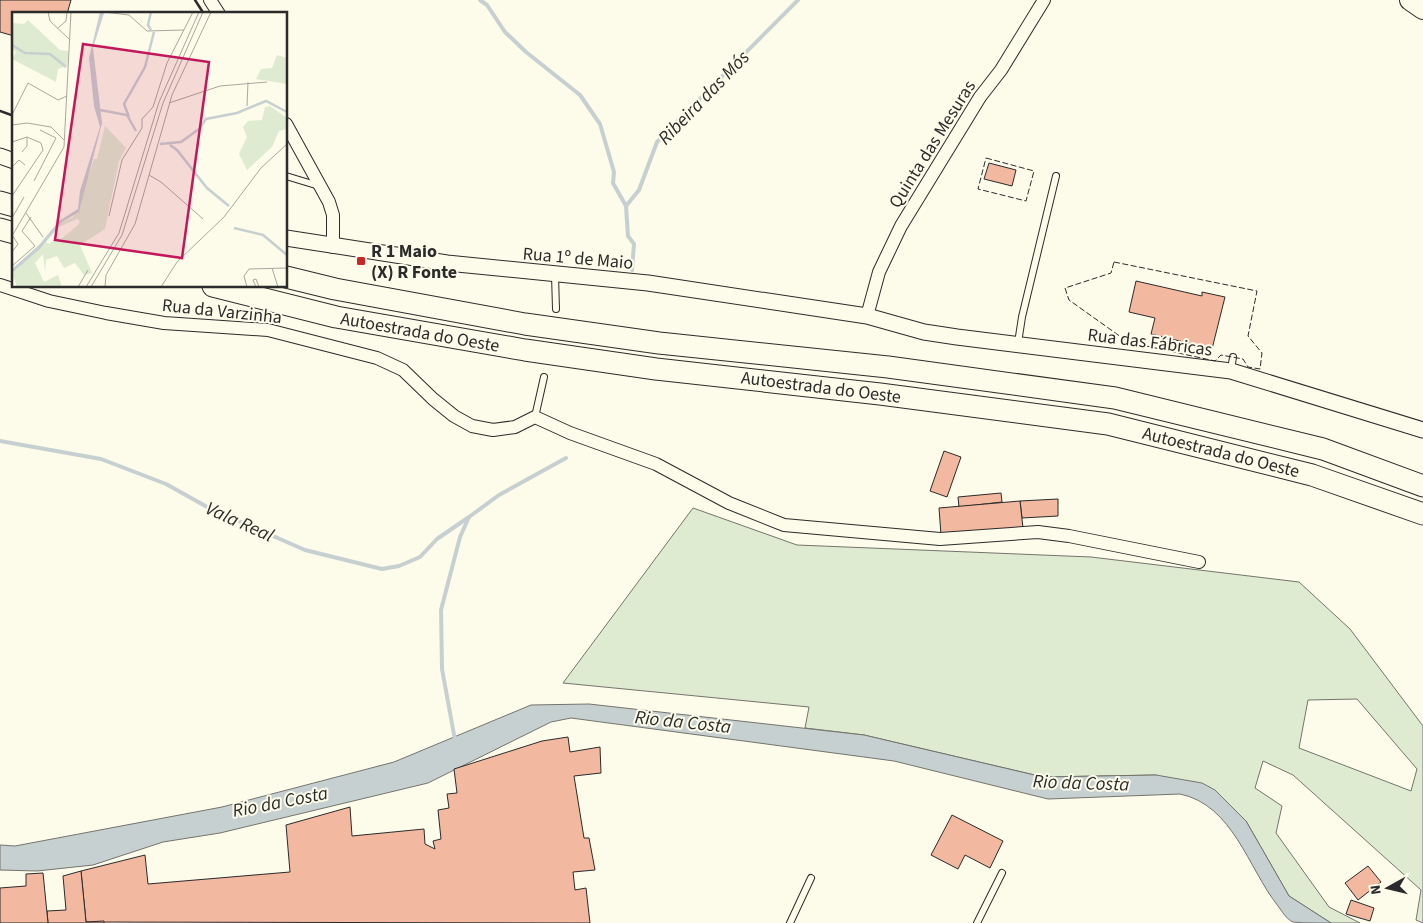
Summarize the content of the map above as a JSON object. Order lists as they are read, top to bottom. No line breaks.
{"streets":{"highway":["Autoestrada do Oeste"],"street":["Quinta das Mesuras","Rua 1º de Maio","Rua da Varzinha","Rua das Fábricas"]},"crossings":[["Quinta das Mesuras","Rua 1º de Maio"],["Quinta das Mesuras","Rua das Fábricas"],["Rua 1º de Maio","Rua das Fábricas"]],"water":["Ribeira das Mós","Vala Real","Rio da Costa"],"places":{"transit":["R 1 Maio (X) R Fonte"]},"north":"left"}
